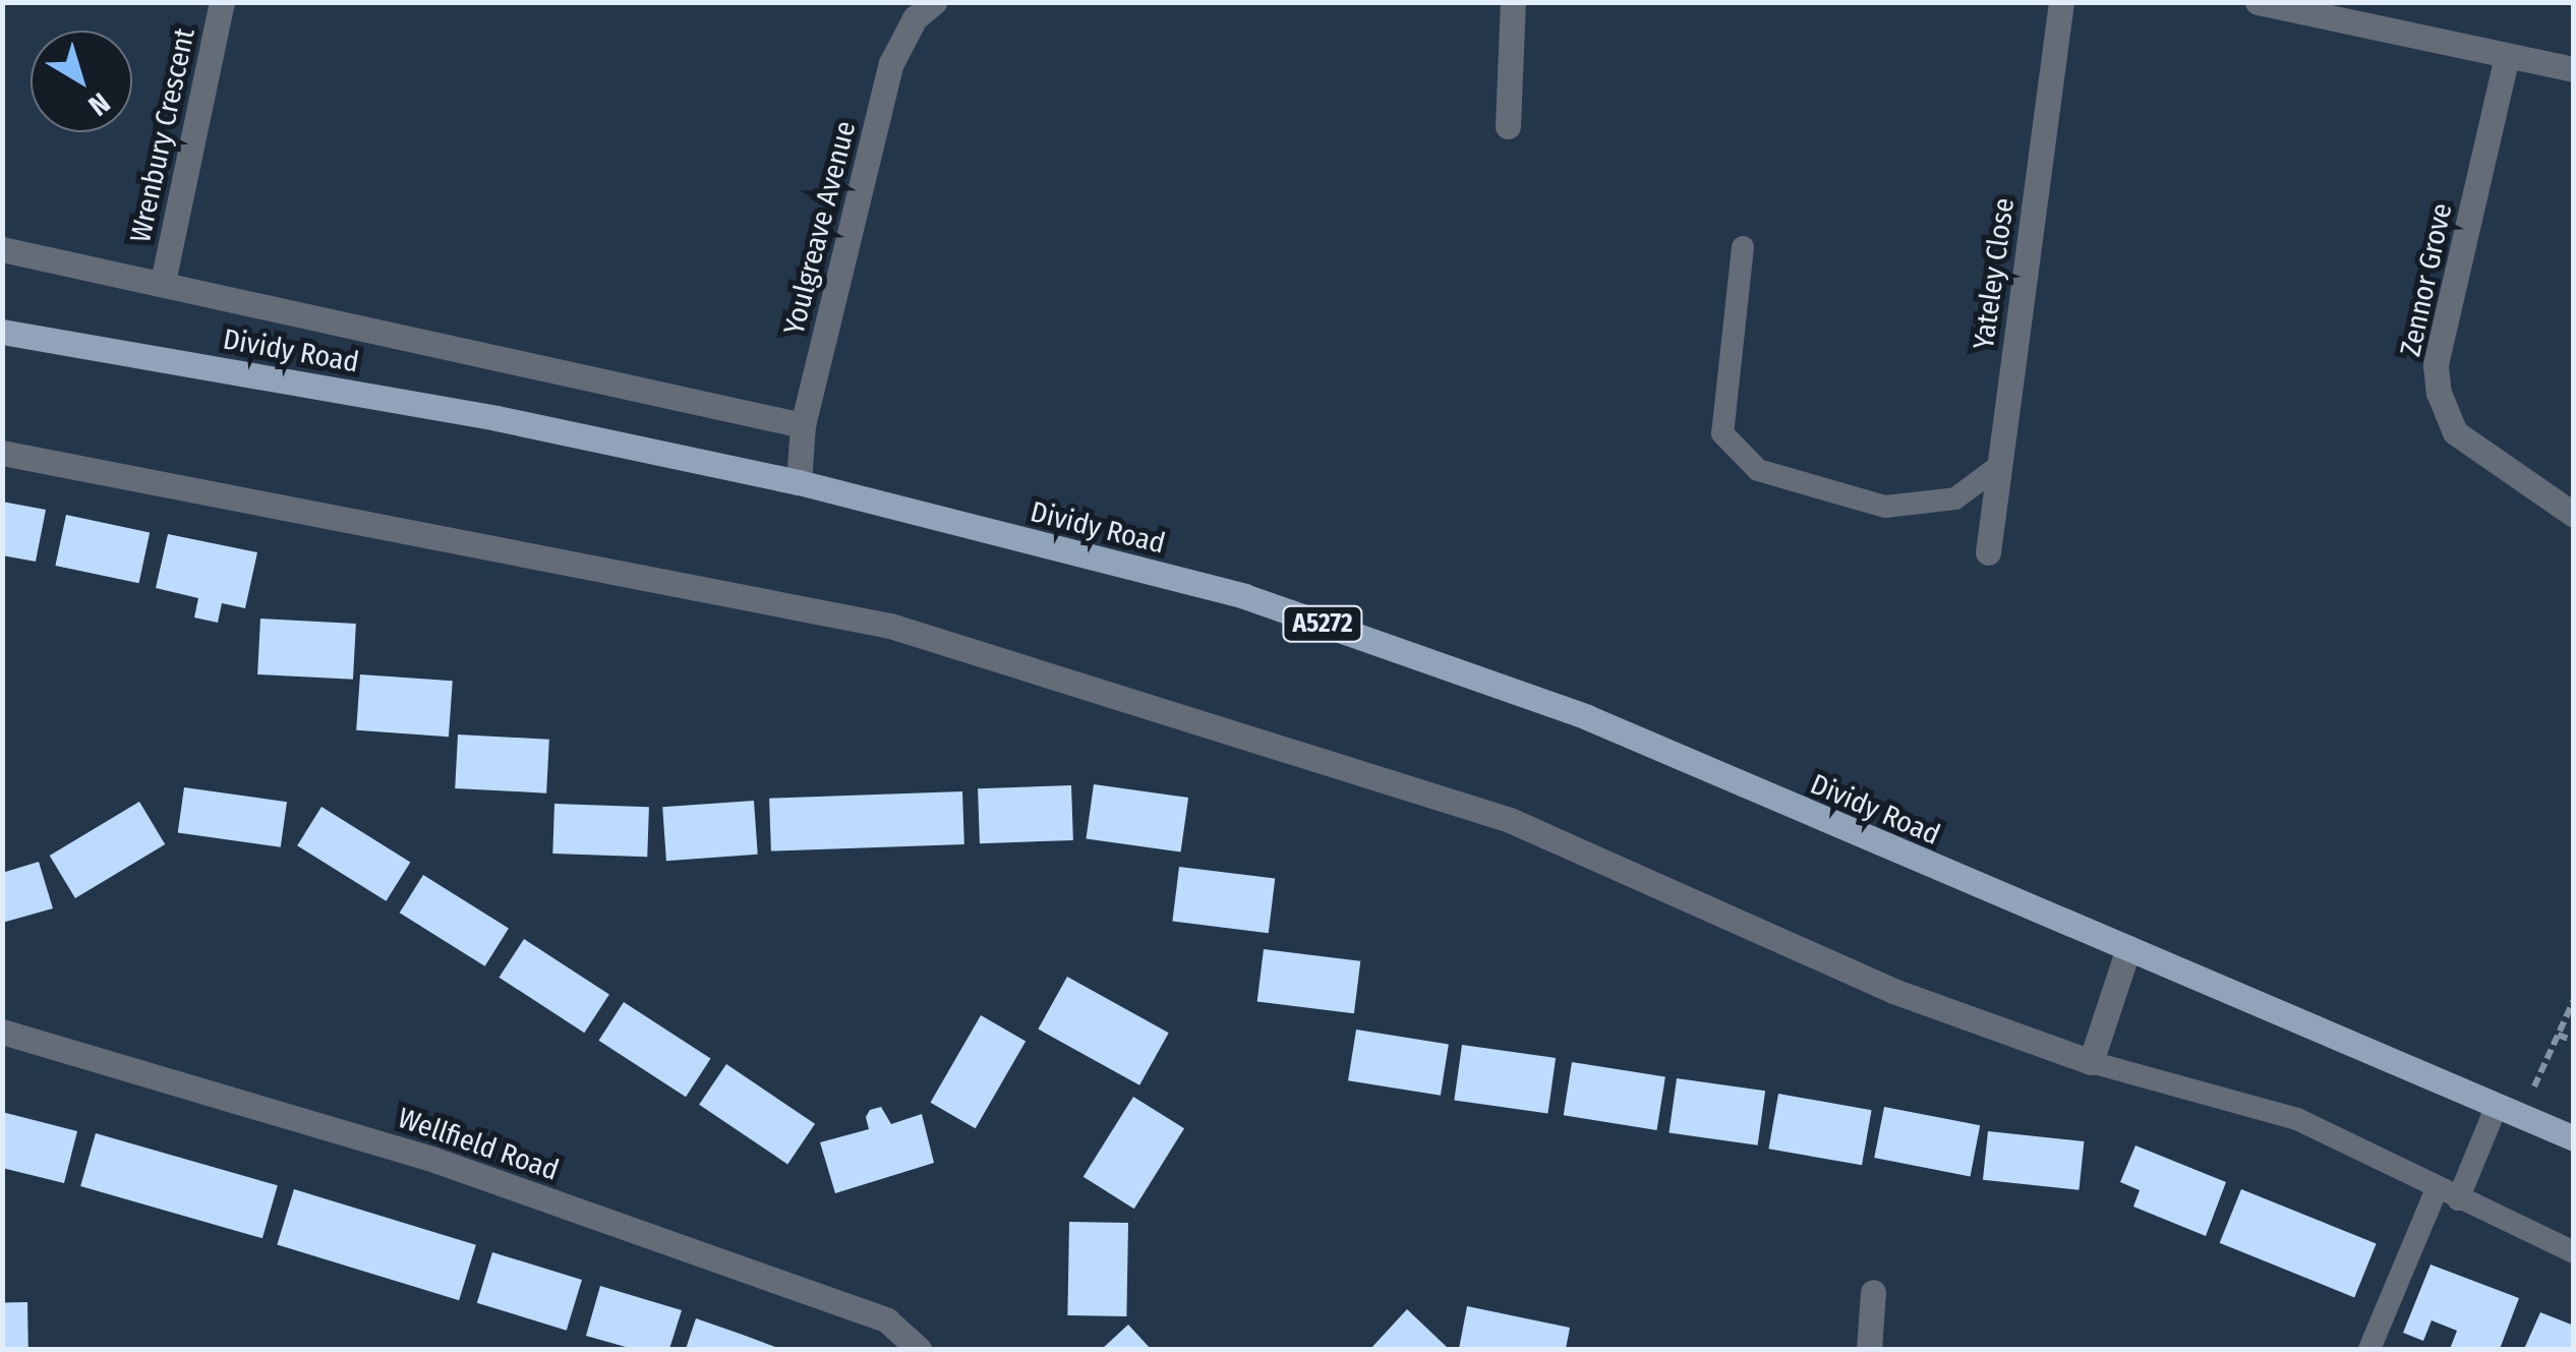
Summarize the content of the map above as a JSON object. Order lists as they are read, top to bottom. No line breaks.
{"streets":{"main road":["Dividy Road","A5272"],"street":["Wrenbury Crescent","Youlgreave Avenue","Yateley Close","Zennor Grove","Wellfield Road"]},"crossings":[["Wrenbury Crescent","Dividy Road"],["Youlgreave Avenue","Dividy Road"]],"north":"bottom right"}
